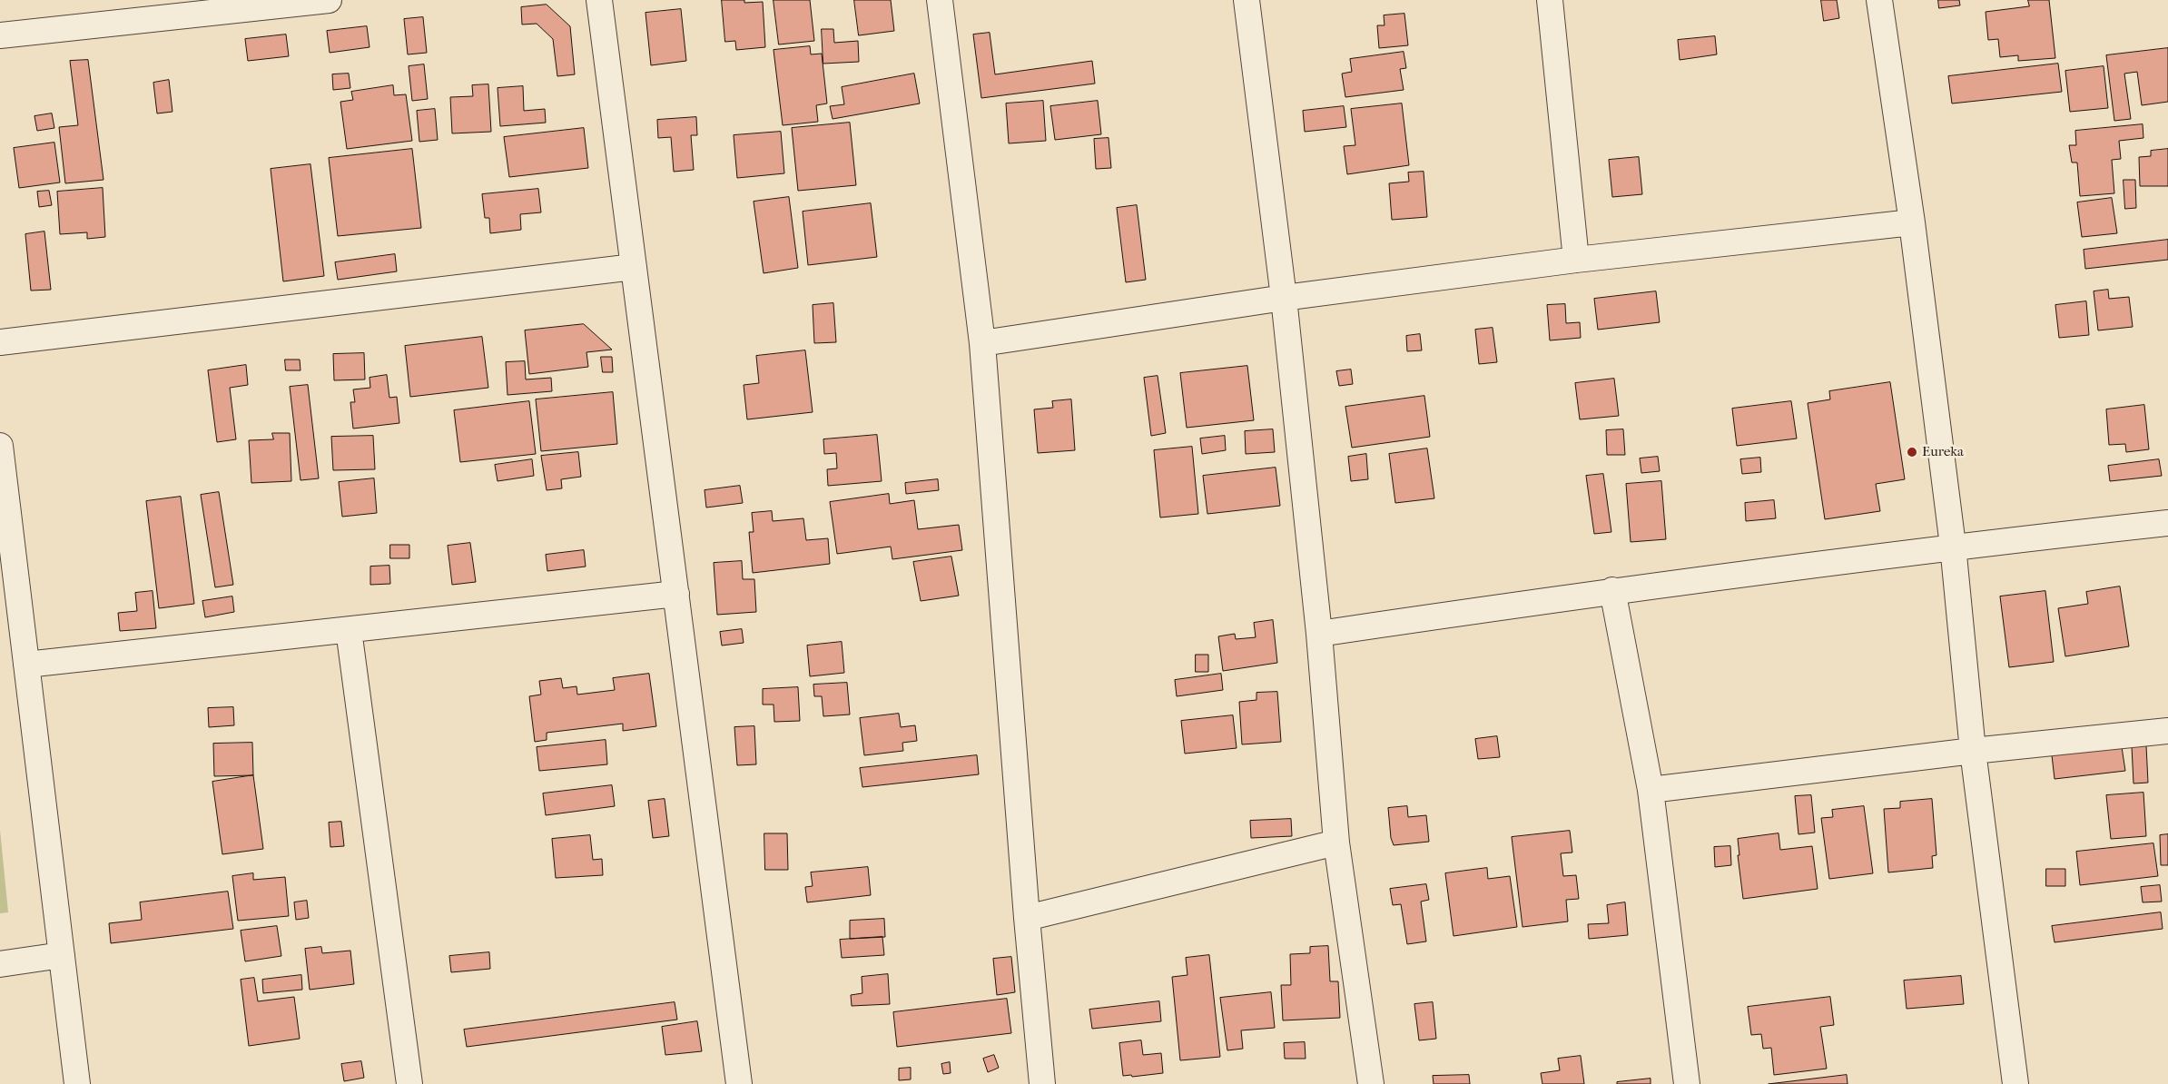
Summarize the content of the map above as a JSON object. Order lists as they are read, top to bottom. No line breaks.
{"places":["Eureka"]}
